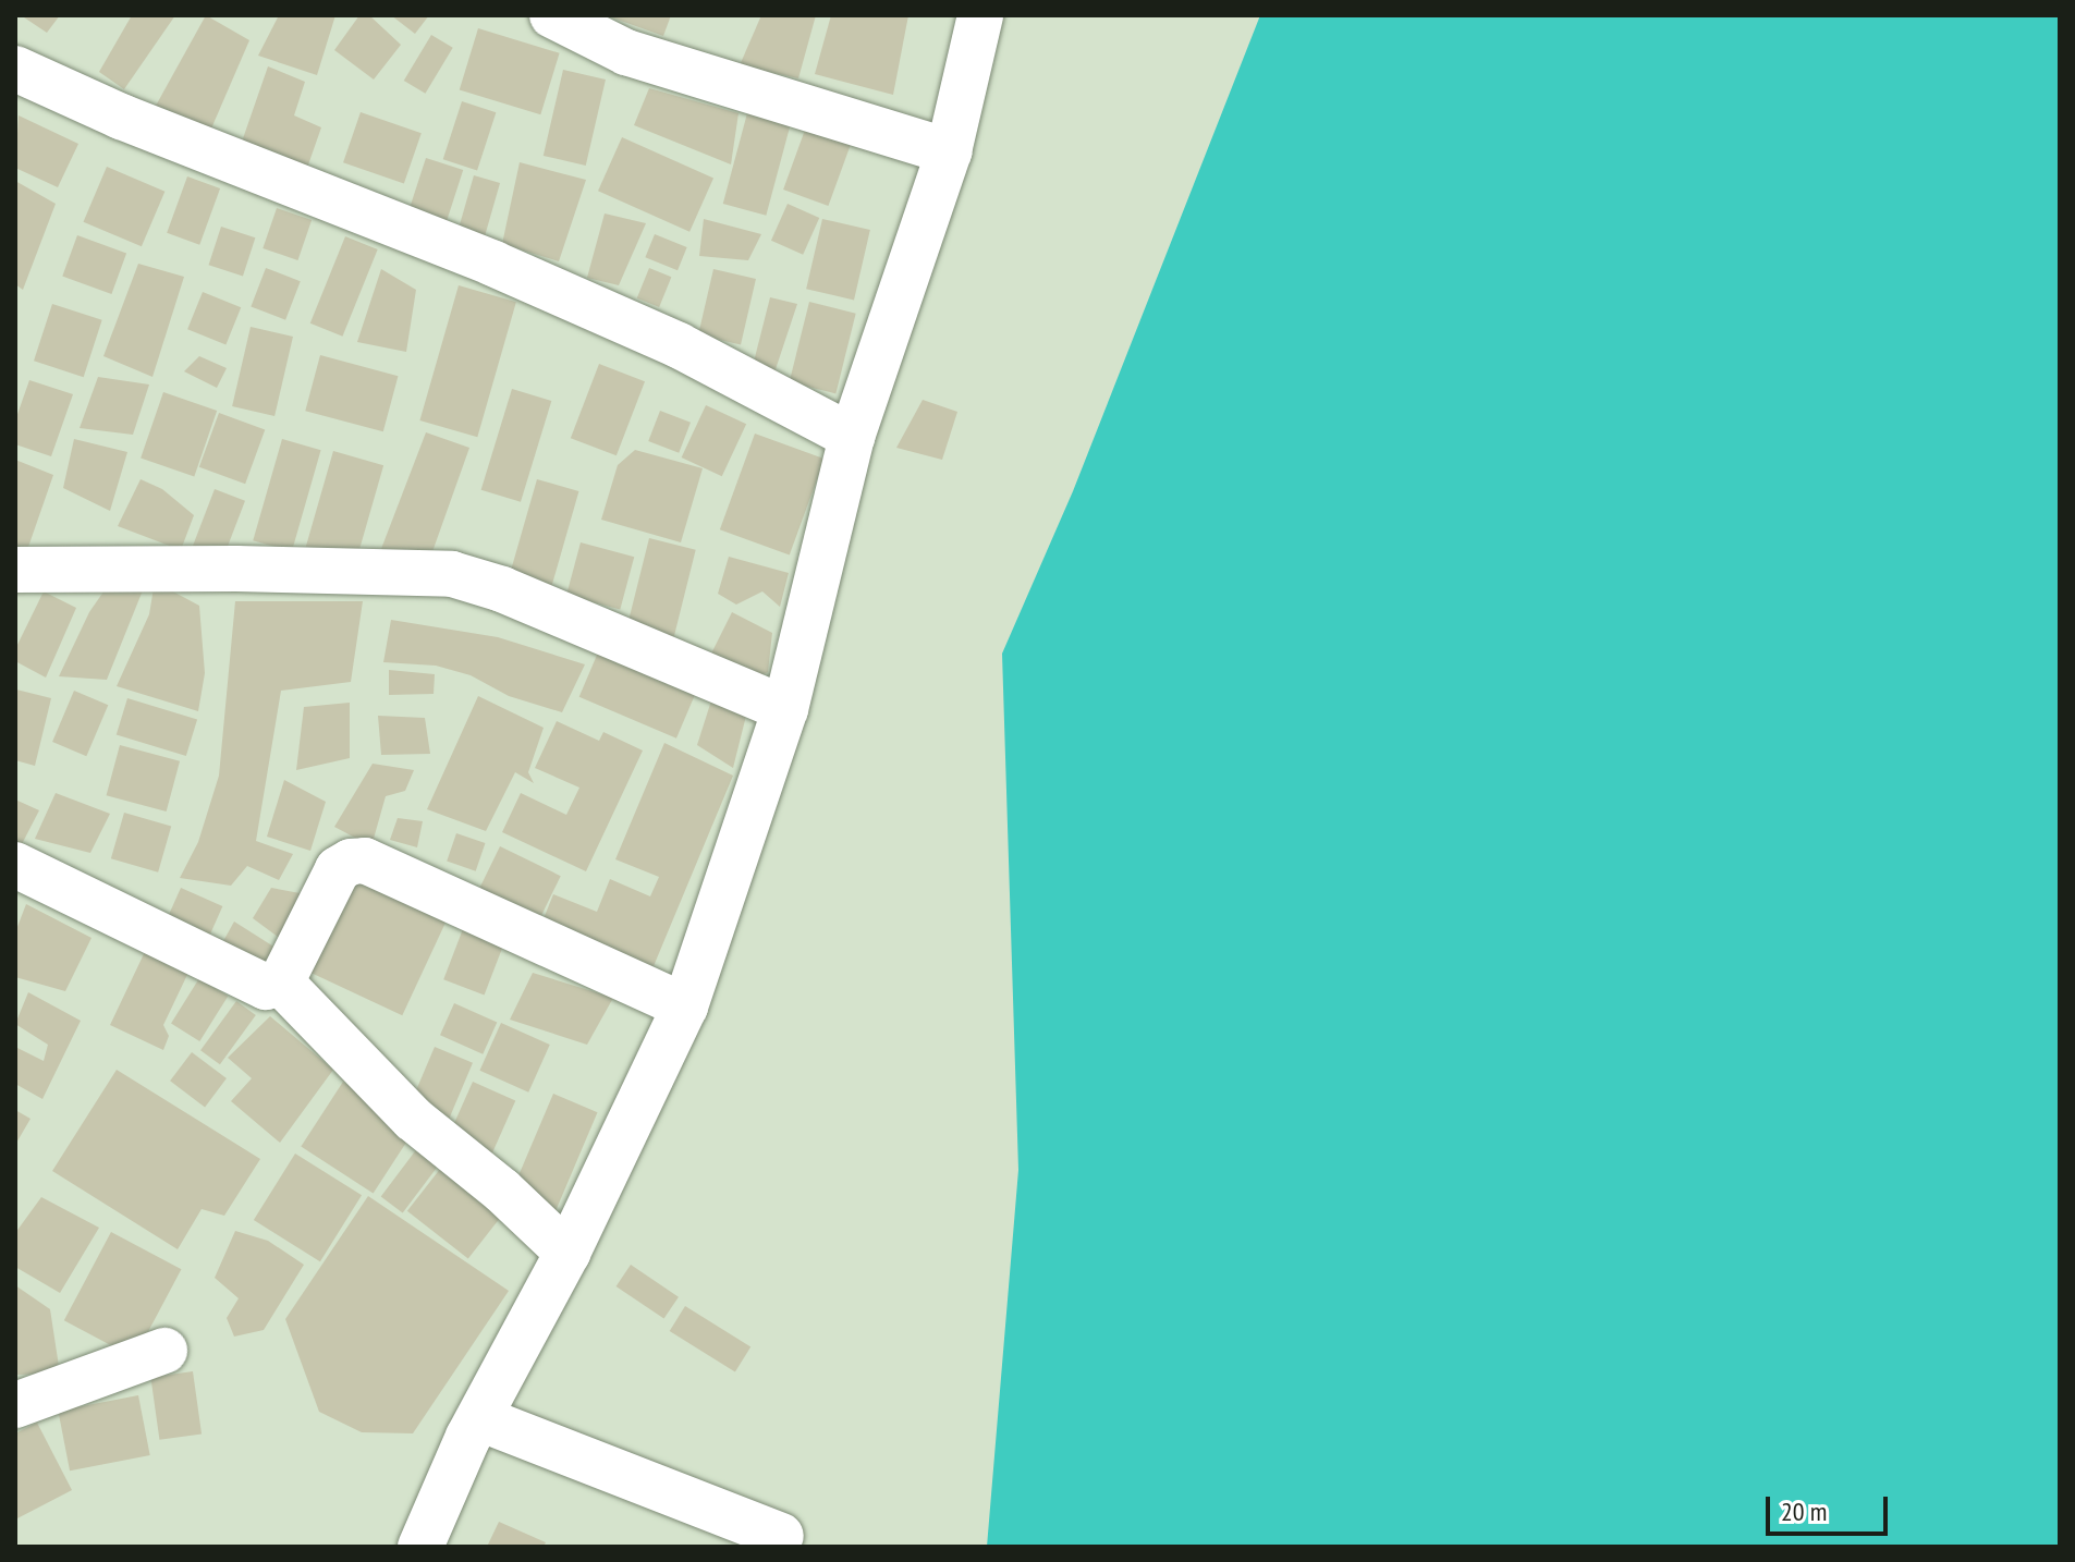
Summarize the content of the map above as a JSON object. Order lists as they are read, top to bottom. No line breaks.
{"scale_bar":"20 m"}
